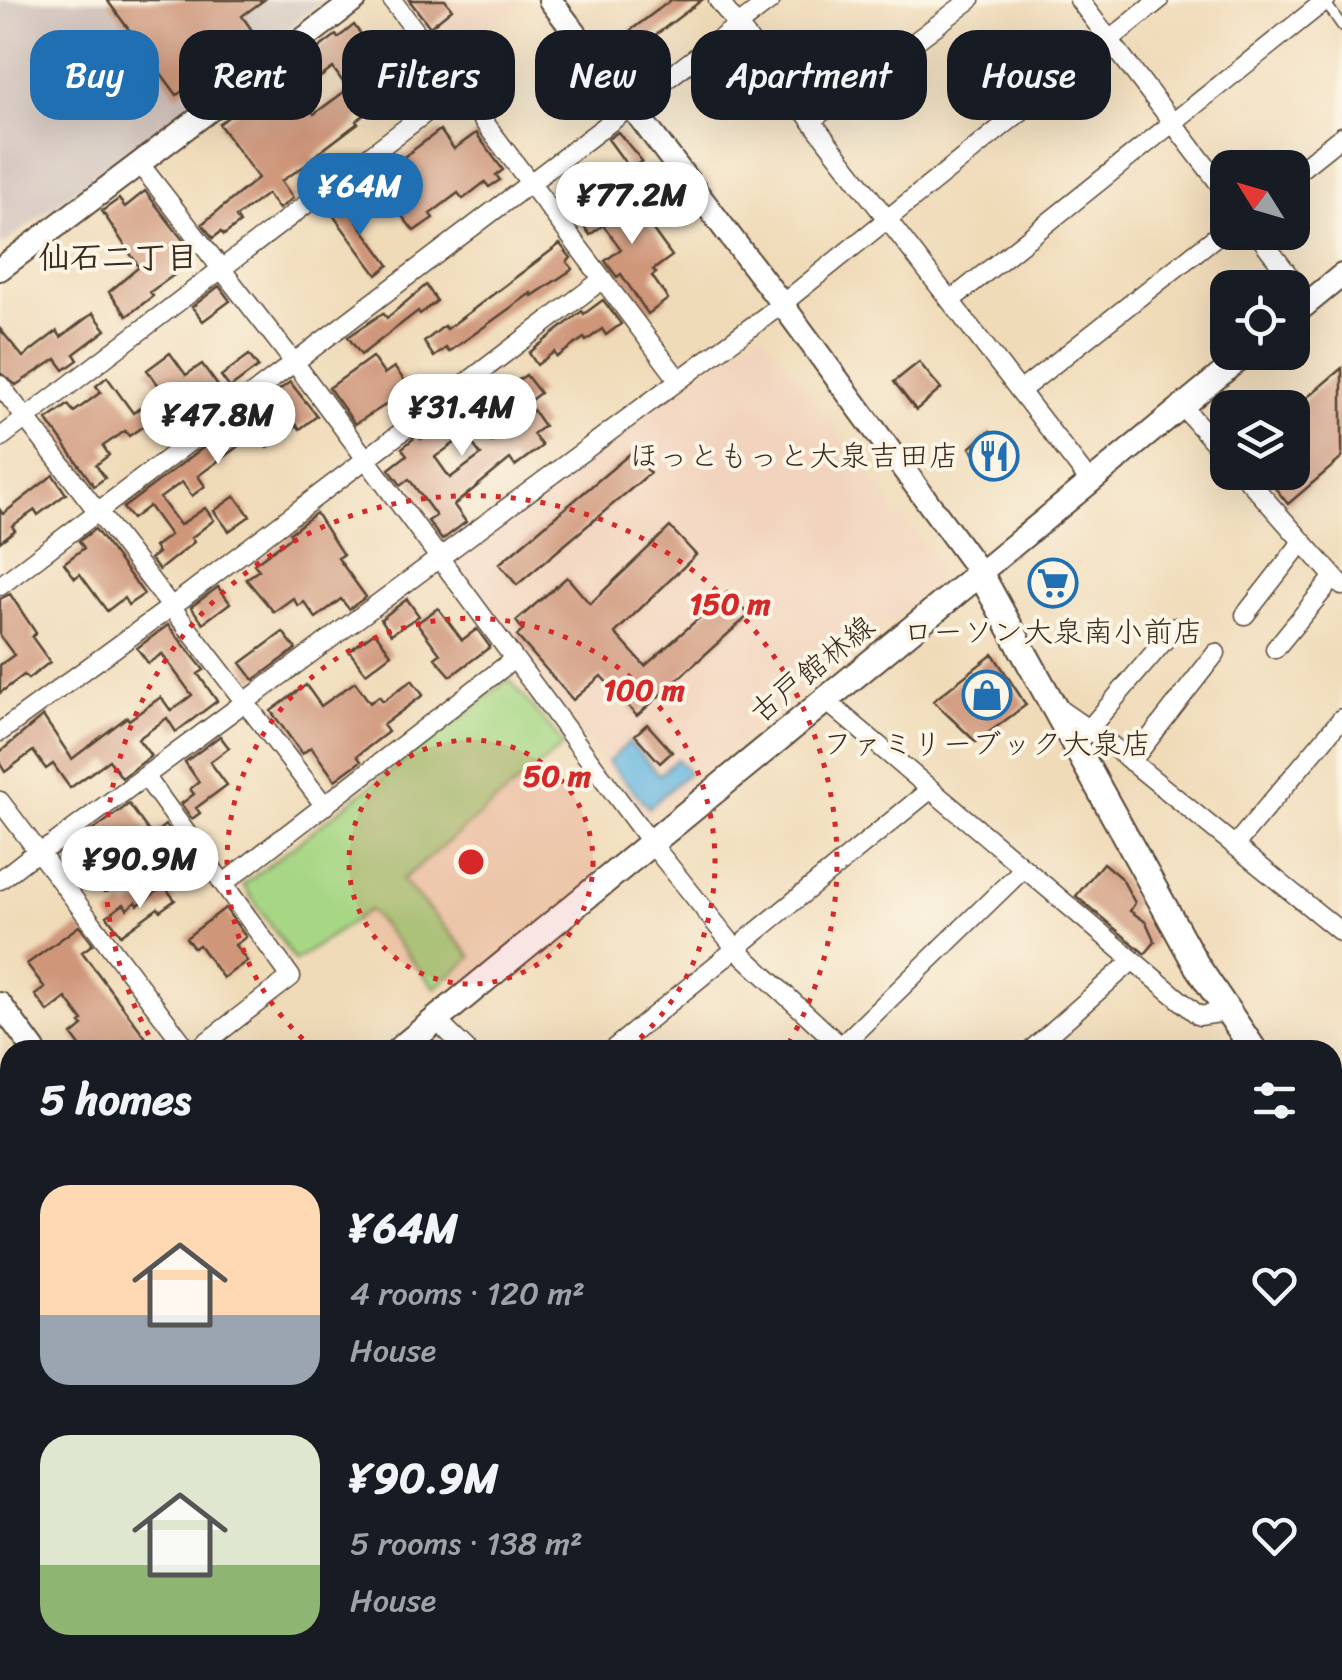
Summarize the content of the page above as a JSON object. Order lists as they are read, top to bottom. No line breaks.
{"streets":{"main road":["古戸館林線"]},"districts":["仙石二丁目"],"places":{"restaurant":["ほっともっと大泉吉田店"],"supermarket":["ローソン大泉南小前店"],"shop":["ファミリーブック大泉店"]},"north":"top left","page":{"chip":["Buy","Rent","Filters","New","Apartment","House"],"price":["¥64M","¥77.2M","¥31.4M","¥47.8M","¥90.9M"],"heading":"5 homes","list":[{"name":"¥64M","note":"4 rooms · 120 m² · House"},{"name":"¥90.9M","note":"5 rooms · 138 m² · House"}]},"rings":["150 m","100 m","50 m"]}
